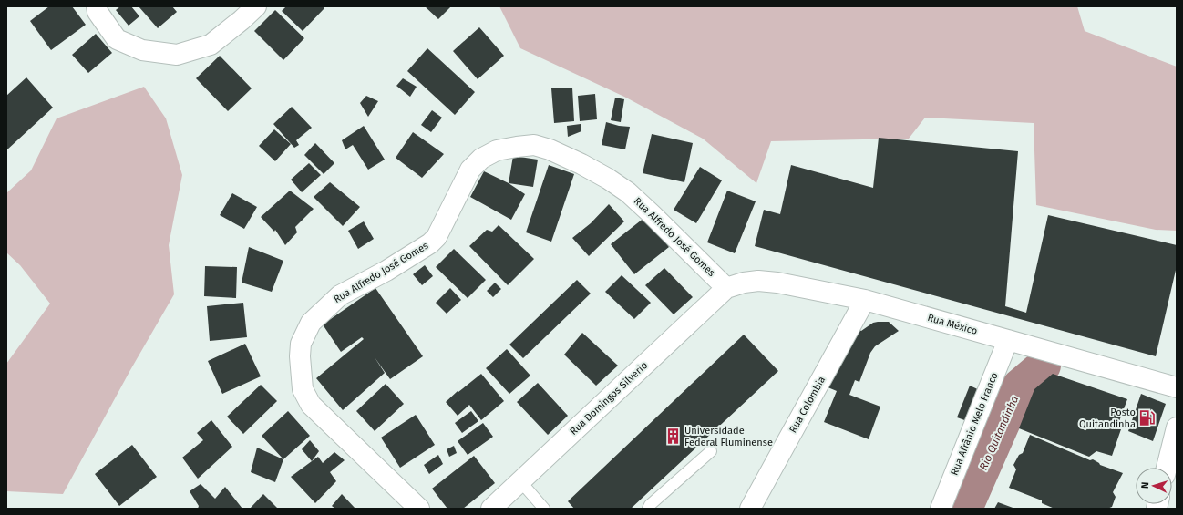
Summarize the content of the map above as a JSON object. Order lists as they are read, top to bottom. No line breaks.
{"streets":{"street":["Rua Alfredo José Gomes","Rua México","Rua Domingos Silverio","Rua Colombia","Rua Afrânio Melo Franco"]},"crossings":[["Rua Alfredo José Gomes","Rua México"],["Rua Alfredo José Gomes","Rua Domingos Silverio"],["Rua México","Rua Domingos Silverio"],["Rua México","Rua Colombia"],["Rua México","Rua Afrânio Melo Franco"]],"water":["Rio Quitandinha"],"places":{"fuel station":["Posto Quitandinha"],"building":["Universidade Federal Fluminense"]},"north":"left"}
